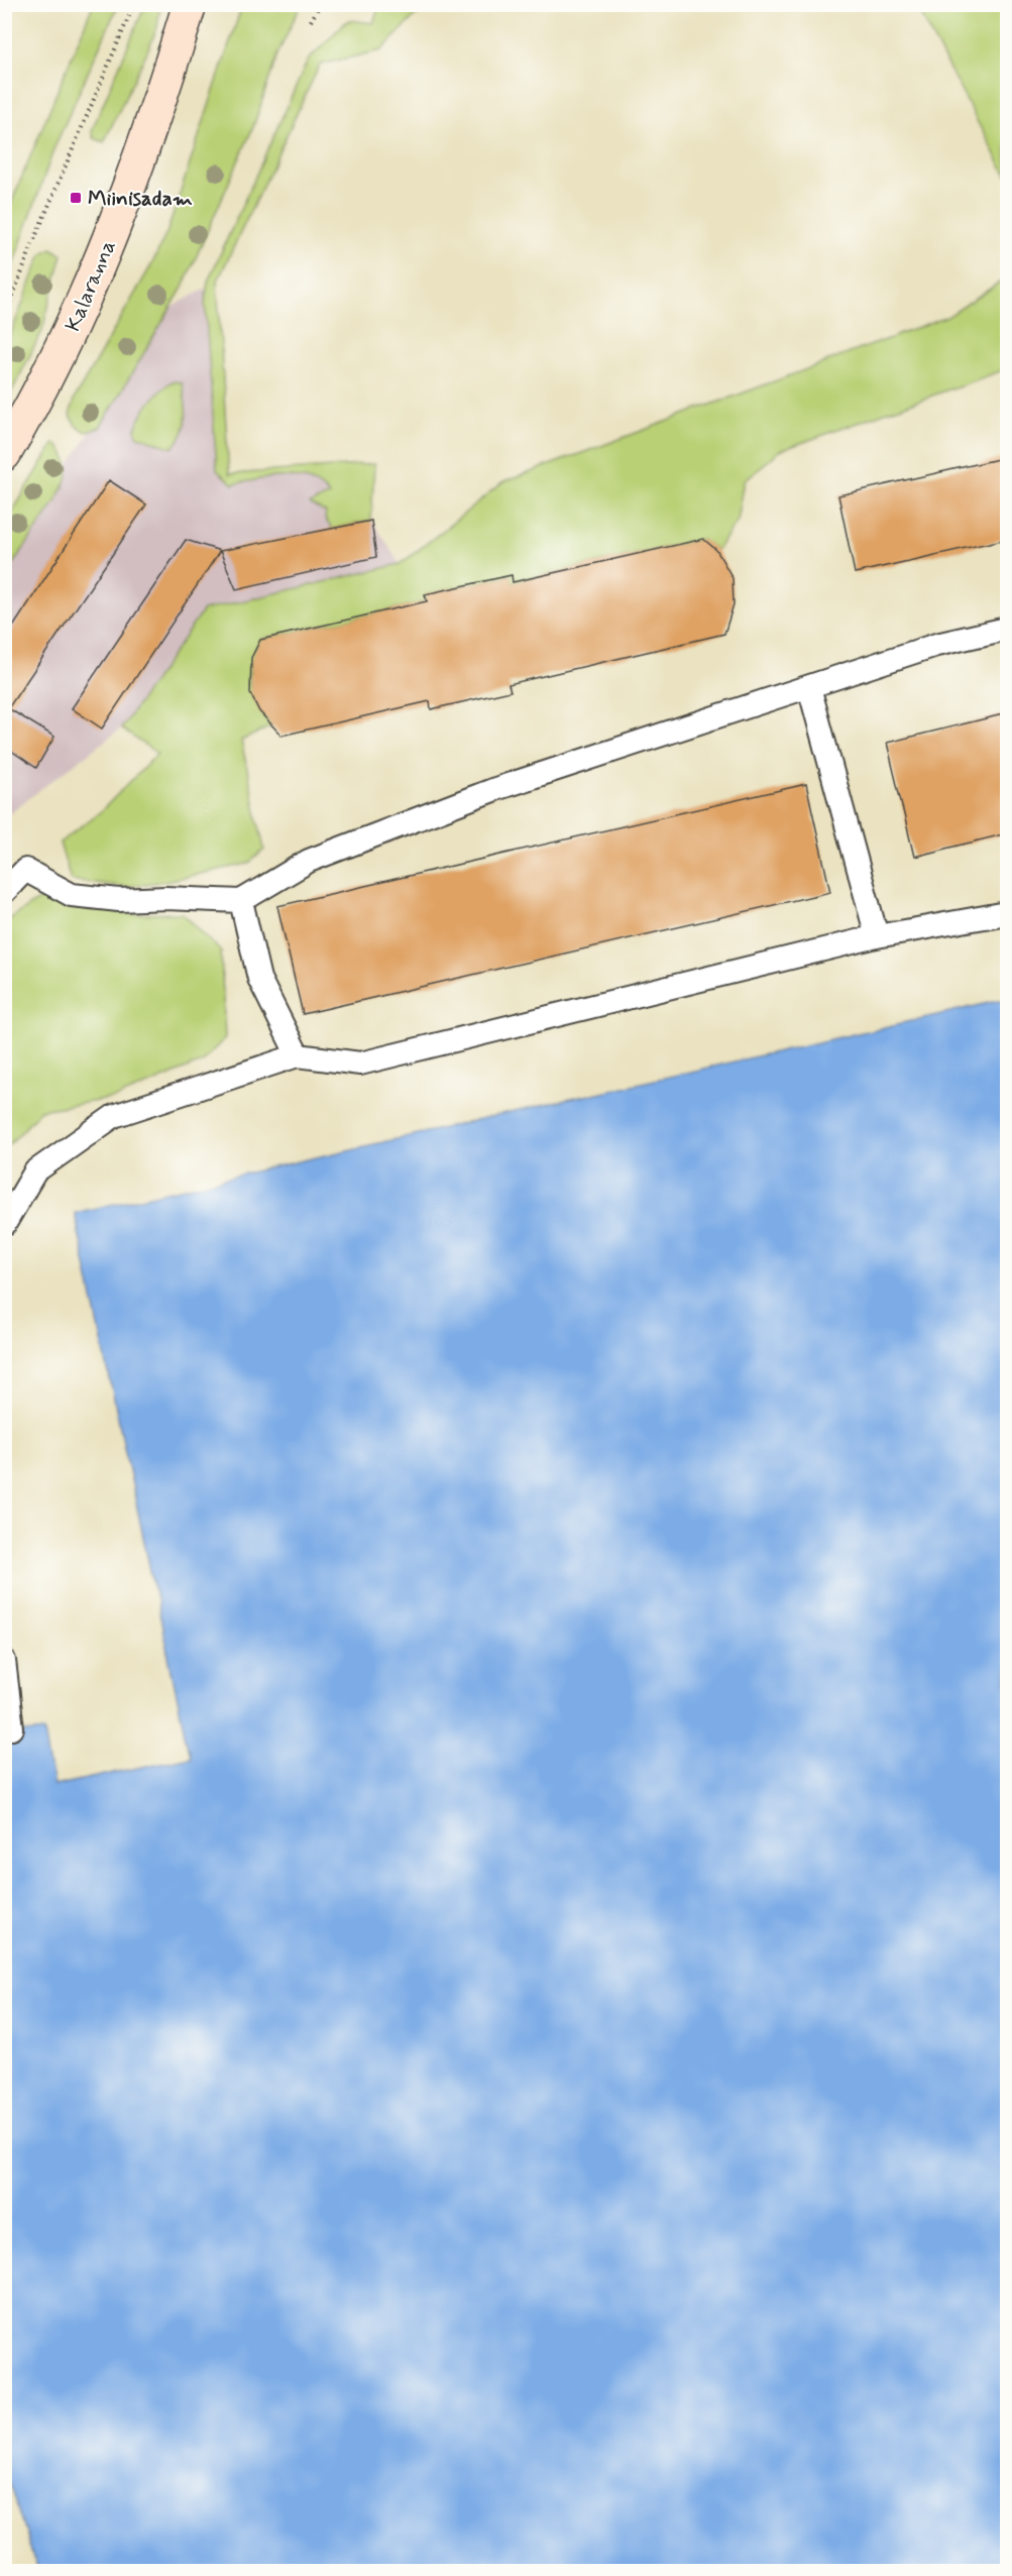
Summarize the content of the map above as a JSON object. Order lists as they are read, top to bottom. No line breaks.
{"streets":{"street":["Kalaranna"]},"places":{"transit":["Miinisadam"]}}
